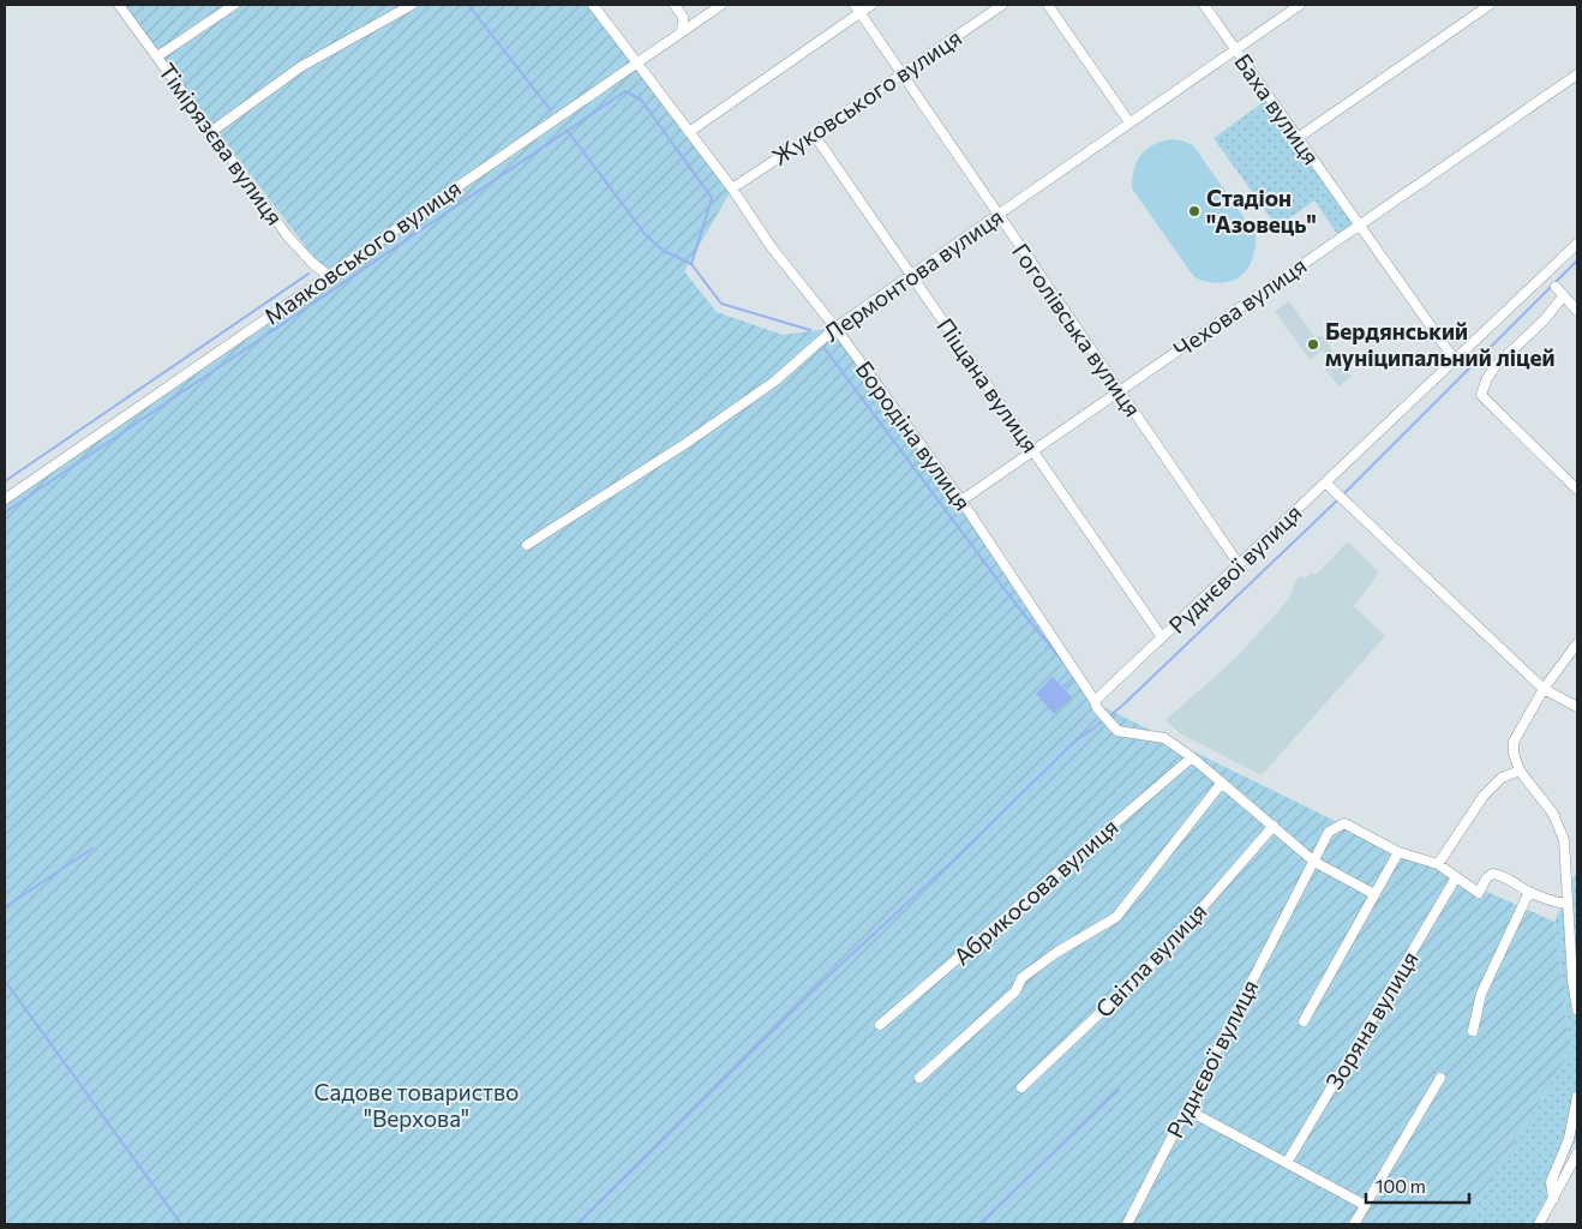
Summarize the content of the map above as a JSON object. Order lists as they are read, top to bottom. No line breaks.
{"streets":{"street":["Жуковського вулиця","Баха вулиця","Тімірязєва вулиця","Маяковського вулиця","Лермонтова вулиця","Чехова вулиця","Гоголівська вулиця","Піщана вулиця","Бородіна вулиця","Руднєвої вулиця","Абрикосова вулиця","Світла вулиця","Зоряна вулиця"]},"crossings":[["Жуковського вулиця","Гоголівська вулиця"],["Жуковського вулиця","Піщана вулиця"],["Жуковського вулиця","Бородіна вулиця"],["Баха вулиця","Лермонтова вулиця"],["Баха вулиця","Чехова вулиця"],["Баха вулиця","Руднєвої вулиця"],["Тімірязєва вулиця","Маяковського вулиця"],["Маяковського вулиця","Бородіна вулиця"],["Лермонтова вулиця","Гоголівська вулиця"],["Лермонтова вулиця","Піщана вулиця"],["Лермонтова вулиця","Бородіна вулиця"],["Чехова вулиця","Гоголівська вулиця"],["Чехова вулиця","Піщана вулиця"],["Чехова вулиця","Бородіна вулиця"],["Гоголівська вулиця","Руднєвої вулиця"],["Піщана вулиця","Руднєвої вулиця"],["Бородіна вулиця","Руднєвої вулиця"],["Руднєвої вулиця","Зоряна вулиця"]],"parks":["Садове товариство \"Верхова\""],"places":["Стадіон \"Азовець\"","Бердянський муніципальний ліцей"],"scale_bar":"100 m"}
